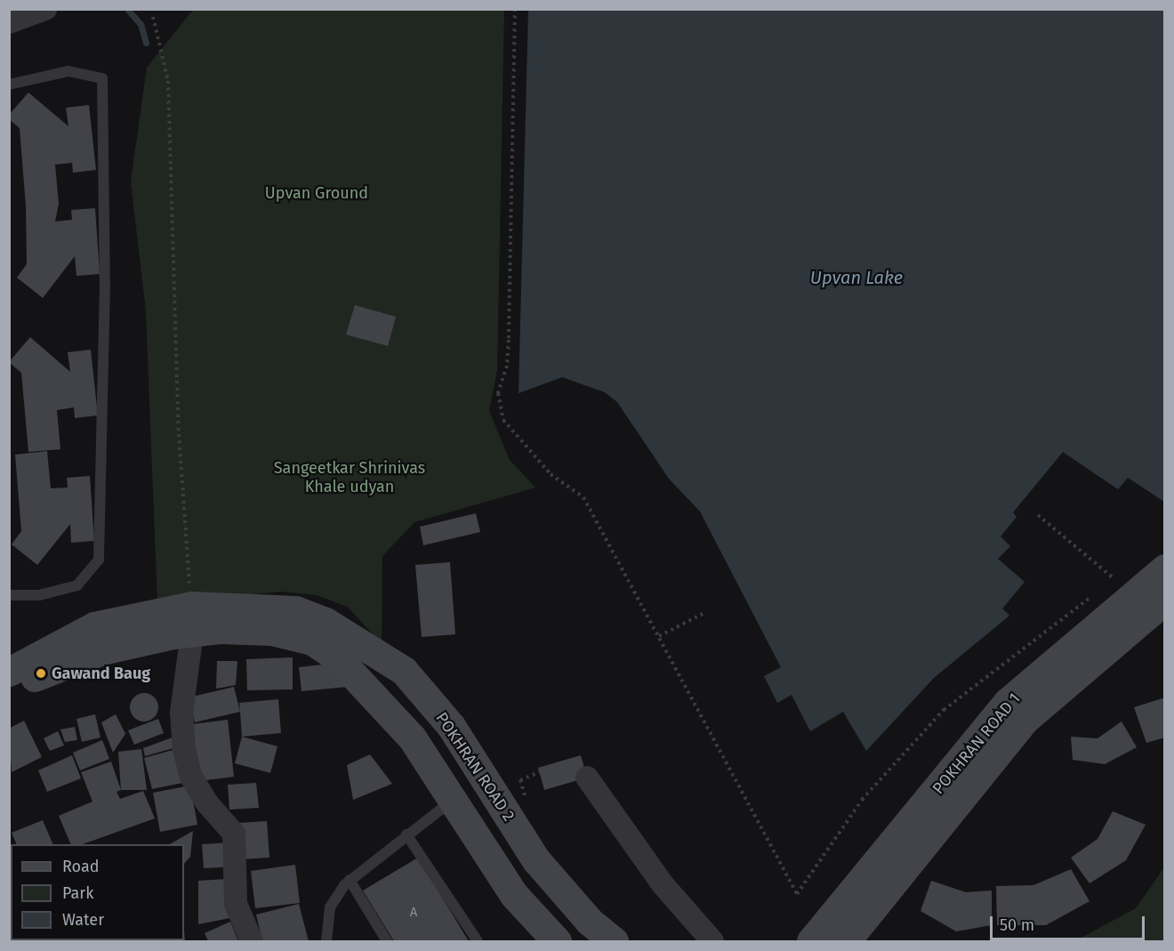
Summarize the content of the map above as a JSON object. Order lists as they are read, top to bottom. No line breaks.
{"streets":{"main road":["POKHRAN ROAD 1","POKHRAN ROAD 2"]},"water":["Upvan Lake"],"parks":["Upvan Ground","Sangeetkar Shrinivas Khale udyan"],"places":["Gawand Baug"],"house_numbers":["A"],"legend":["Road","Park","Water"],"scale_bar":"50 m"}
